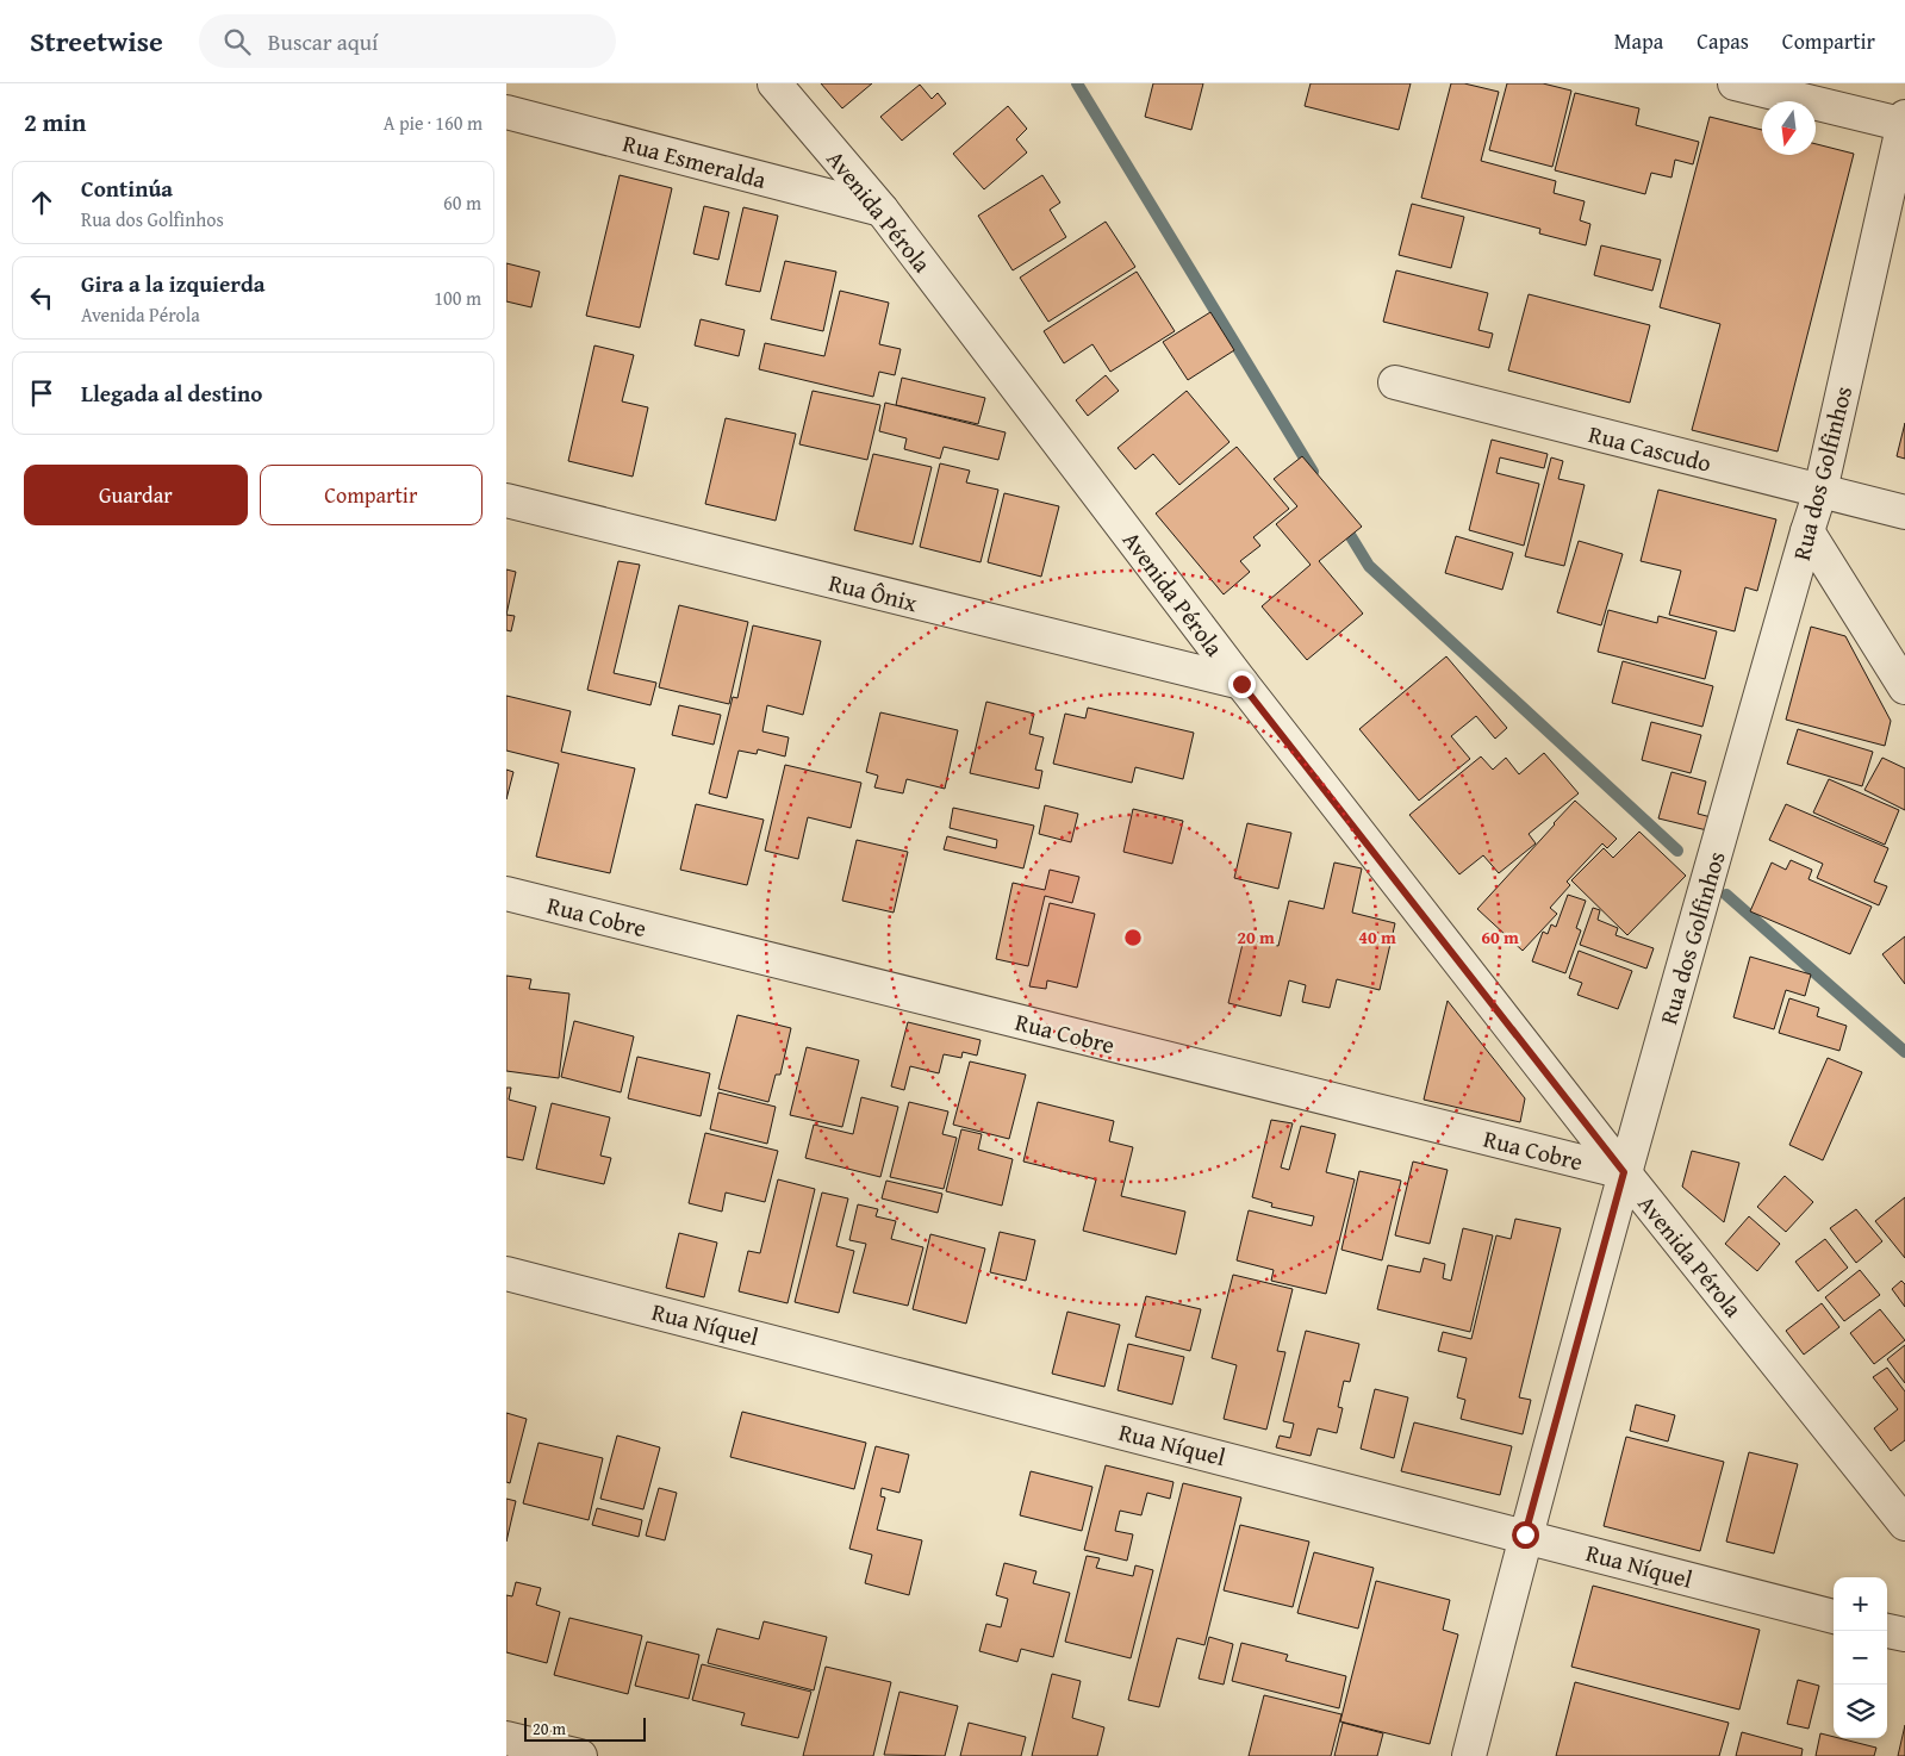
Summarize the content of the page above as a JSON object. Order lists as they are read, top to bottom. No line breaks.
{"streets":{"street":["Rua Esmeralda","Avenida Pérola","Rua Cascudo","Rua dos Golfinhos","Rua Ônix","Rua Cobre","Rua Níquel"]},"crossings":[["Rua Esmeralda","Avenida Pérola"],["Avenida Pérola","Rua dos Golfinhos"],["Avenida Pérola","Rua Ônix"],["Avenida Pérola","Rua Cobre"],["Rua Cascudo","Rua dos Golfinhos"],["Rua dos Golfinhos","Rua Cobre"],["Rua dos Golfinhos","Rua Níquel"]],"scale_bar":"20 m","north":"bottom","page":{"header":"Streetwise","search":"Buscar aquí","nav":["Mapa","Capas","Compartir"],"heading":["2 min","A pie · 160 m"],"list":[["Continúa","Rua dos Golfinhos","60 m"],["Gira a la izquierda","Avenida Pérola","100 m"],"Llegada al destino"],"buttons":["Guardar","Compartir"],"map_buttons":["+","−"],"scale":"20 m"},"rings":["20 m","40 m","60 m"]}
